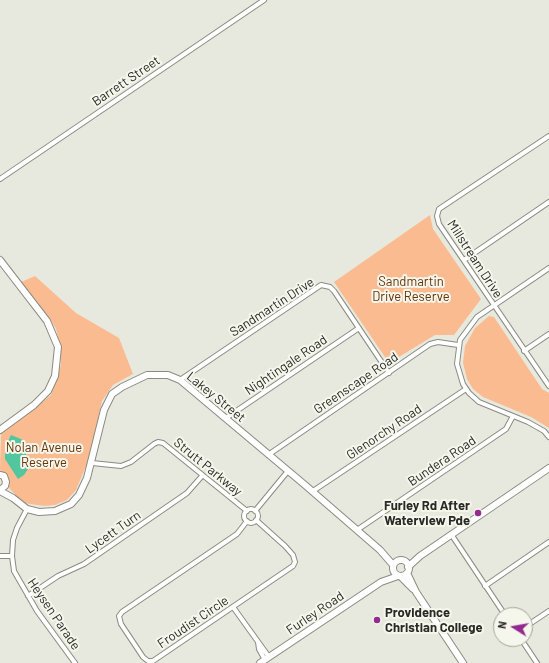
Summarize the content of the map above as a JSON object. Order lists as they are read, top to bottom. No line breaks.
{"streets":{"street":["Barrett Street","Millstream Drive","Sandmartin Drive","Nightingale Road","Greenscape Road","Lakey Street","Glenorchy Road","Bundera Road","Strutt Parkway","Lycett Turn","Furley Road","Heysen Parade","Froudist Circle"]},"crossings":[["Sandmartin Drive","Nightingale Road"],["Sandmartin Drive","Greenscape Road"],["Sandmartin Drive","Lakey Street"],["Nightingale Road","Lakey Street"],["Greenscape Road","Lakey Street"],["Lakey Street","Glenorchy Road"],["Lakey Street","Bundera Road"],["Lakey Street","Strutt Parkway"],["Lakey Street","Furley Road"],["Lakey Street","Heysen Parade"],["Strutt Parkway","Lycett Turn"],["Strutt Parkway","Froudist Circle"],["Lycett Turn","Heysen Parade"]],"parks":["Sandmartin Drive Reserve","Nolan Avenue Reserve"],"places":["Furley Rd After Waterview Pde","Providence Christian College"],"north":"left"}
